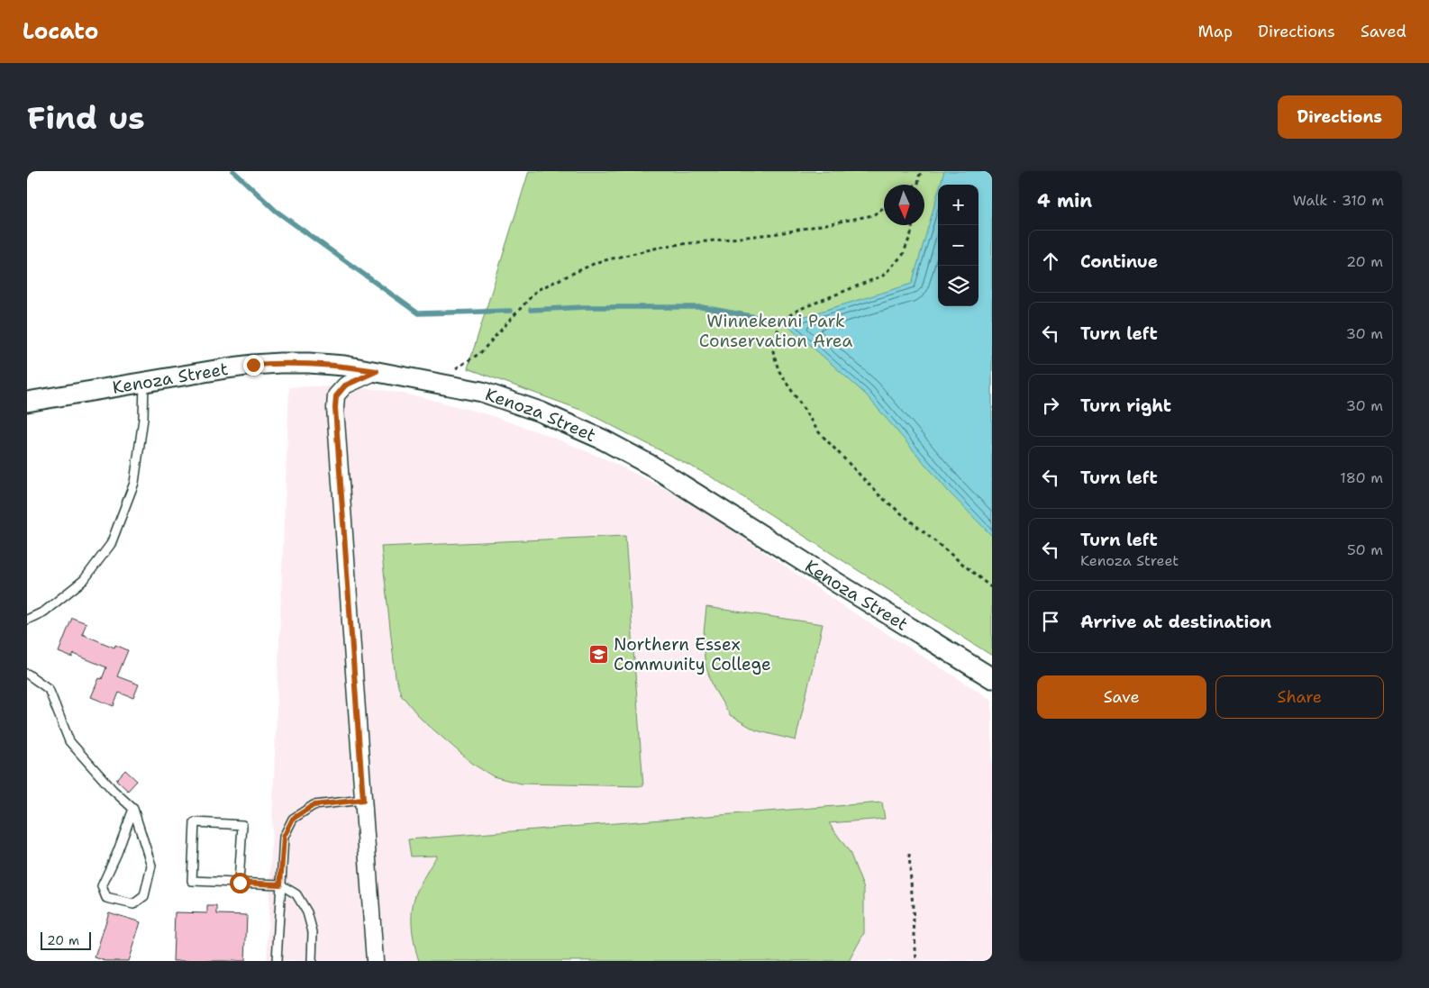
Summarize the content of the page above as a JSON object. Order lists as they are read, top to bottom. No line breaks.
{"streets":{"street":["Kenoza Street"]},"parks":["Winnekenni Park Conservation Area"],"places":{"school or university":["Northern Essex Community College"]},"scale_bar":"20 m","north":"bottom","page":{"header":"Locato","nav":["Map","Directions","Saved"],"buttons":["Directions",["Save","Share"]],"title":"Find us","heading":["4 min","Walk · 310 m"],"map_buttons":["+","−"],"list":[["Continue","20 m"],["Turn left","30 m"],["Turn right","30 m"],["Turn left","180 m"],["Turn left","Kenoza Street","50 m"],"Arrive at destination"],"scale":"20 m"}}
